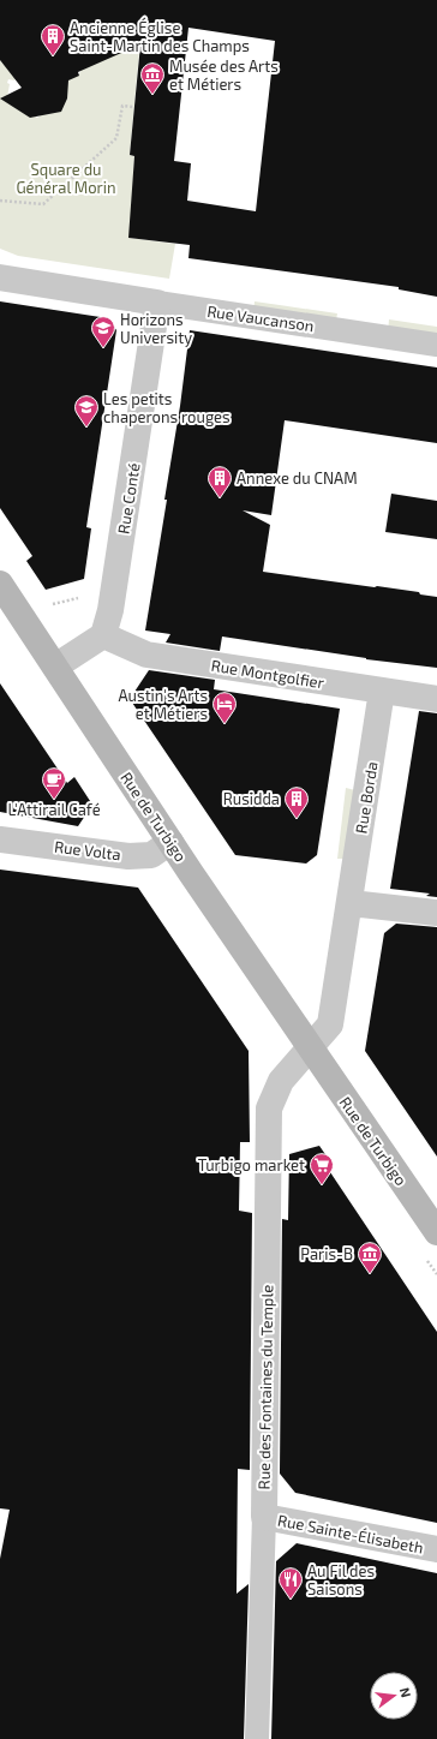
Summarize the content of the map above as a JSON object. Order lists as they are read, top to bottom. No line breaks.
{"streets":{"main road":["Rue de Turbigo"],"street":["Rue Vaucanson","Rue Conté","Rue Montgolfier","Rue Borda","Rue Volta","Rue des Fontaines du Temple","Rue Sainte-Élisabeth"]},"crossings":[["Rue Vaucanson","Rue Conté"],["Rue Conté","Rue Montgolfier"],["Rue Montgolfier","Rue Borda"],["Rue de Turbigo","Rue Volta"],["Rue de Turbigo","Rue des Fontaines du Temple"],["Rue des Fontaines du Temple","Rue Sainte-Élisabeth"]],"parks":["Square du Général Morin"],"places":{"building":["Ancienne Église Saint-Martin des Champs","Annexe du CNAM","Rusidda"],"museum":["Musée des Arts et Métiers","Paris-B"],"school or university":["Horizons University","Les petits chaperons rouges"],"hotel":["Austin's Arts et Métiers"],"cafe":["L'Attirail Café"],"supermarket":["Turbigo market"],"restaurant":["Au Fil des Saisons"]},"north":"right"}
